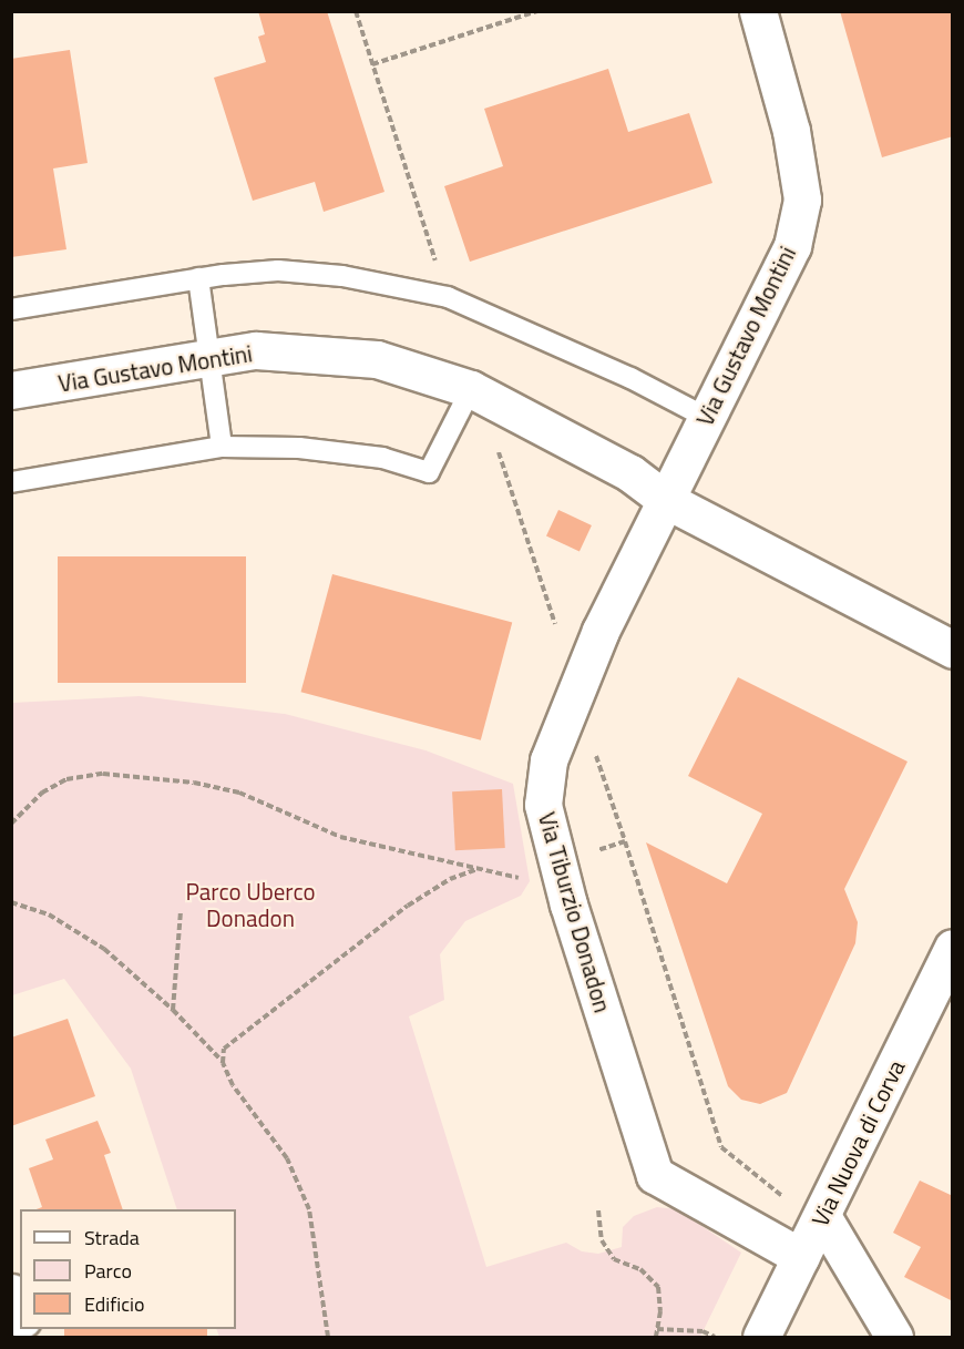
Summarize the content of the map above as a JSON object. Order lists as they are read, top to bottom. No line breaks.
{"streets":{"street":["Via Gustavo Montini","Via Tiburzio Donadon","Via Nuova di Corva"]},"crossings":[["Via Gustavo Montini","Via Tiburzio Donadon"],["Via Tiburzio Donadon","Via Nuova di Corva"]],"parks":["Parco Uberco Donadon"],"legend":["Strada","Parco","Edificio"]}
